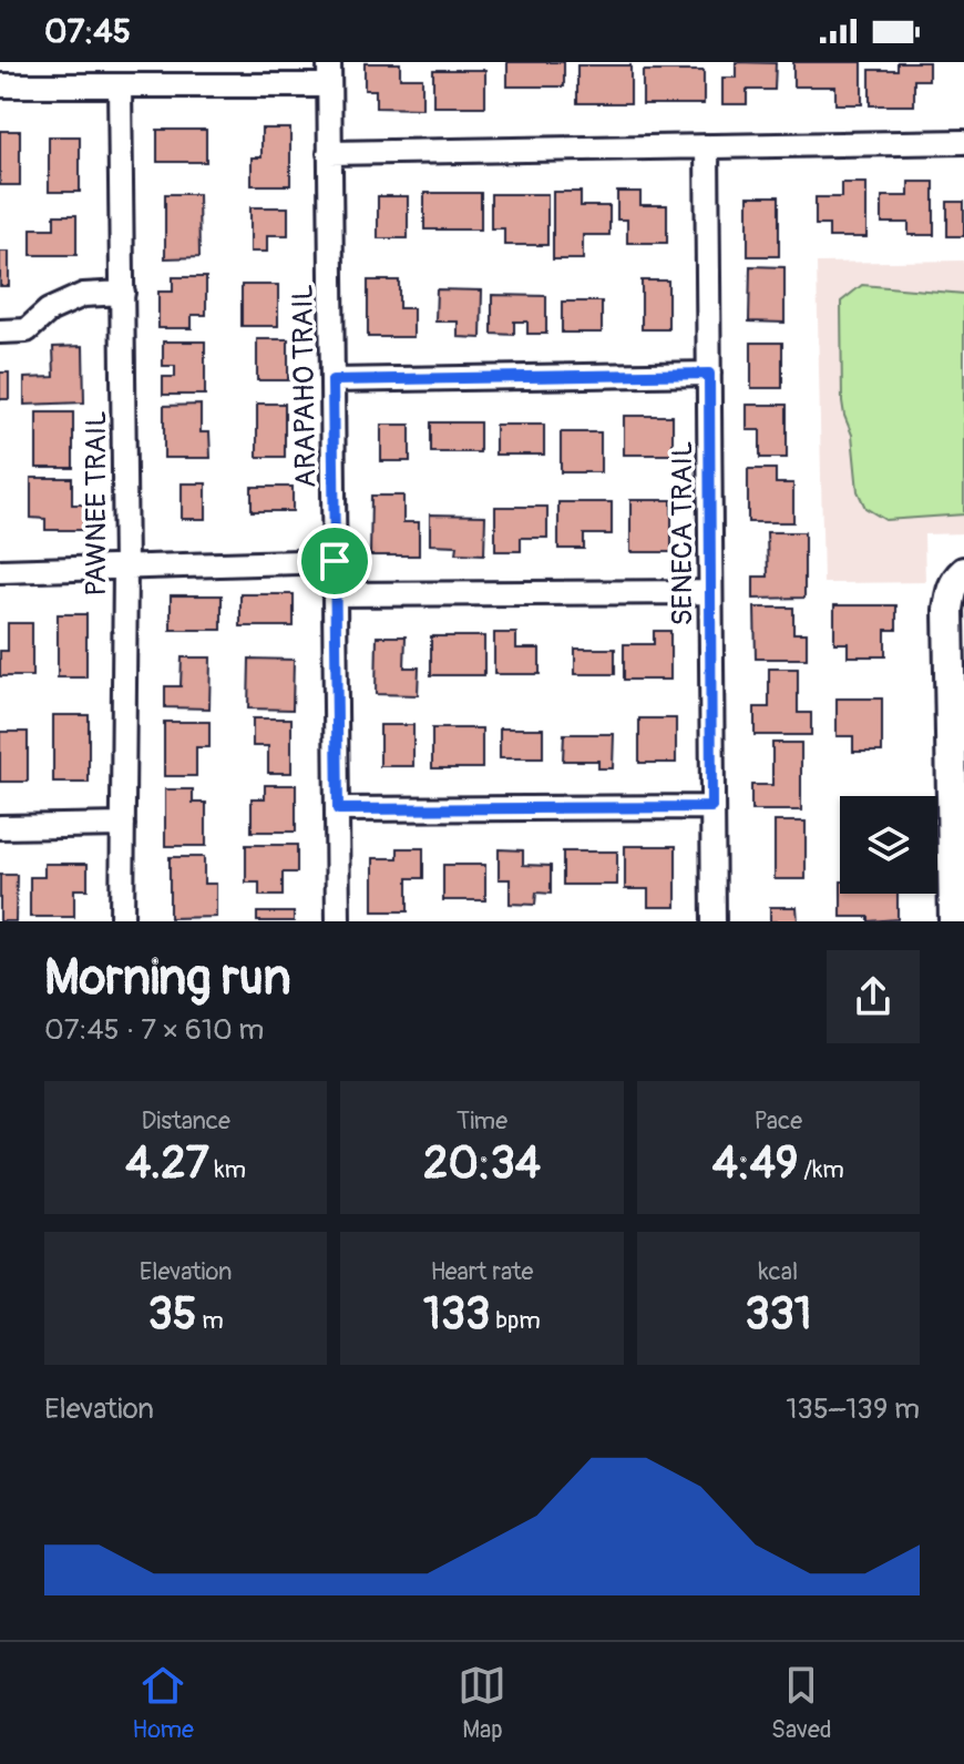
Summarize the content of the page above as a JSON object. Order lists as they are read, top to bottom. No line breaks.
{"streets":{"street":["ARAPAHO TRAIL","PAWNEE TRAIL","SENECA TRAIL"]},"page":{"status":"07:45","heading":["Morning run","07:45 · 7 × 610 m"],"stats":[["Distance","4.27 km"],["Time","20:34"],["Pace","4:49 /km"],["Elevation","35 m"],["Heart rate","133 bpm"],["kcal","331"]],"chart":["Elevation","135–139 m"],"tabs":["Home","Map","Saved"]}}
